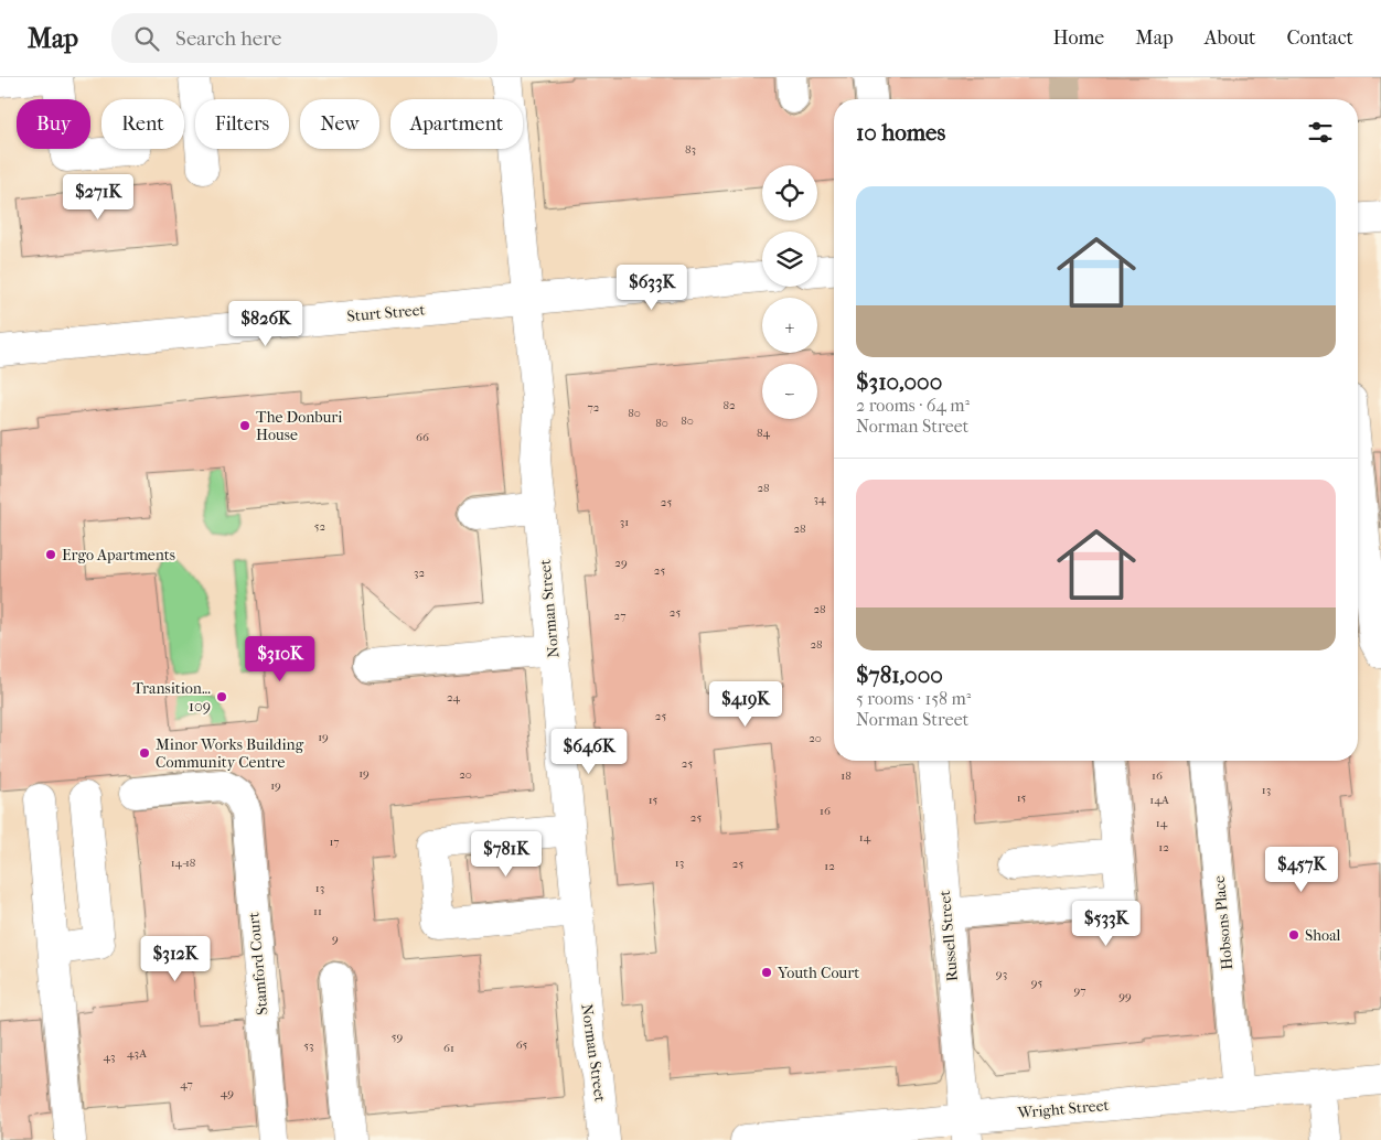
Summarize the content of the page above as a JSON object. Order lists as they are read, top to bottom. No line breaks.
{"streets":{"street":["Sturt Street","Norman Street","Hobsons Place","Russell Street","Stamford Court","Wright Street"]},"crossings":[["Sturt Street","Norman Street"],["Hobsons Place","Wright Street"],["Russell Street","Wright Street"]],"places":["The Donburi House","Ergo Apartments","Transition... 109","Minor Works Building Community Centre","Shoal","Youth Court"],"house_numbers":["83","82","72","80","80","80","84","66","28","34","25","31","52","28","29","25","32","28","25","27","28","24","25","19","20","25","19","20","18","16","19","13","15","15","14A","16","25","14","14","17","12","14-18","13","25","12","13","11","9","93","95","97","99","59","65","53","61","43A","43","47","49"],"page":{"header":"Map","search":"Search here","nav":["Home","Map","About","Contact"],"chip":["Buy","Rent","Filters","New","Apartment"],"heading":"10 homes","map_buttons":["+","−"],"list":[{"name":"$310,000","note":"2 rooms · 64 m² · Norman Street"},{"name":"$781,000","note":"5 rooms · 158 m² · Norman Street"}],"price":["$271K","$633K","$826K","$310K","$419K","$646K","$781K","$457K","$533K","$312K"]}}
